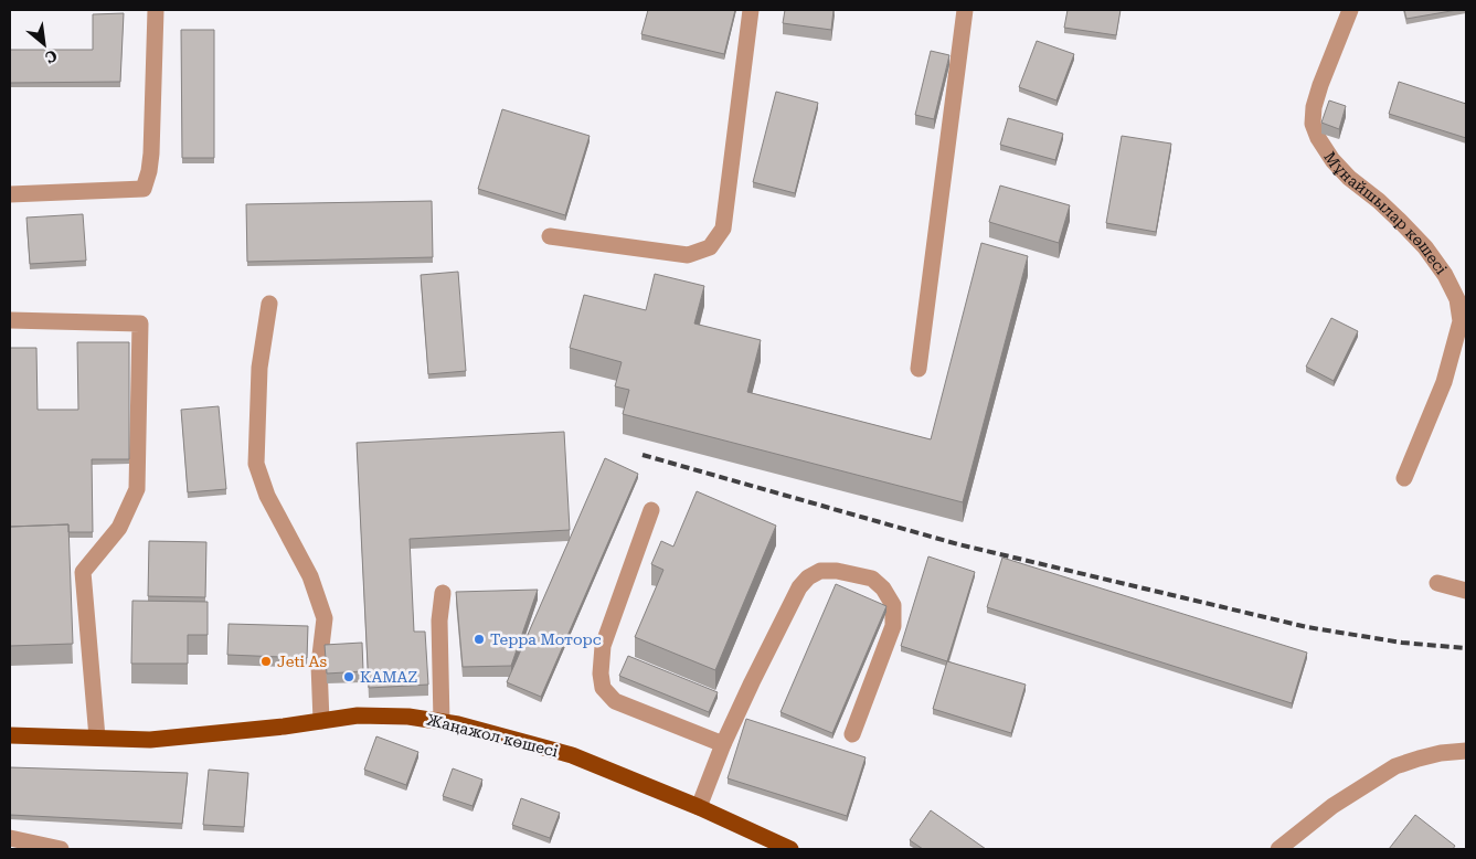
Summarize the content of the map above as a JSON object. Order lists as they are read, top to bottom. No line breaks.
{"streets":{"main road":["Жаңажол көшесі"],"street":["Мұнайшылар көшесі"]},"places":["Терра Моторс","Jeti As","KAMAZ"],"north":"bottom right"}
